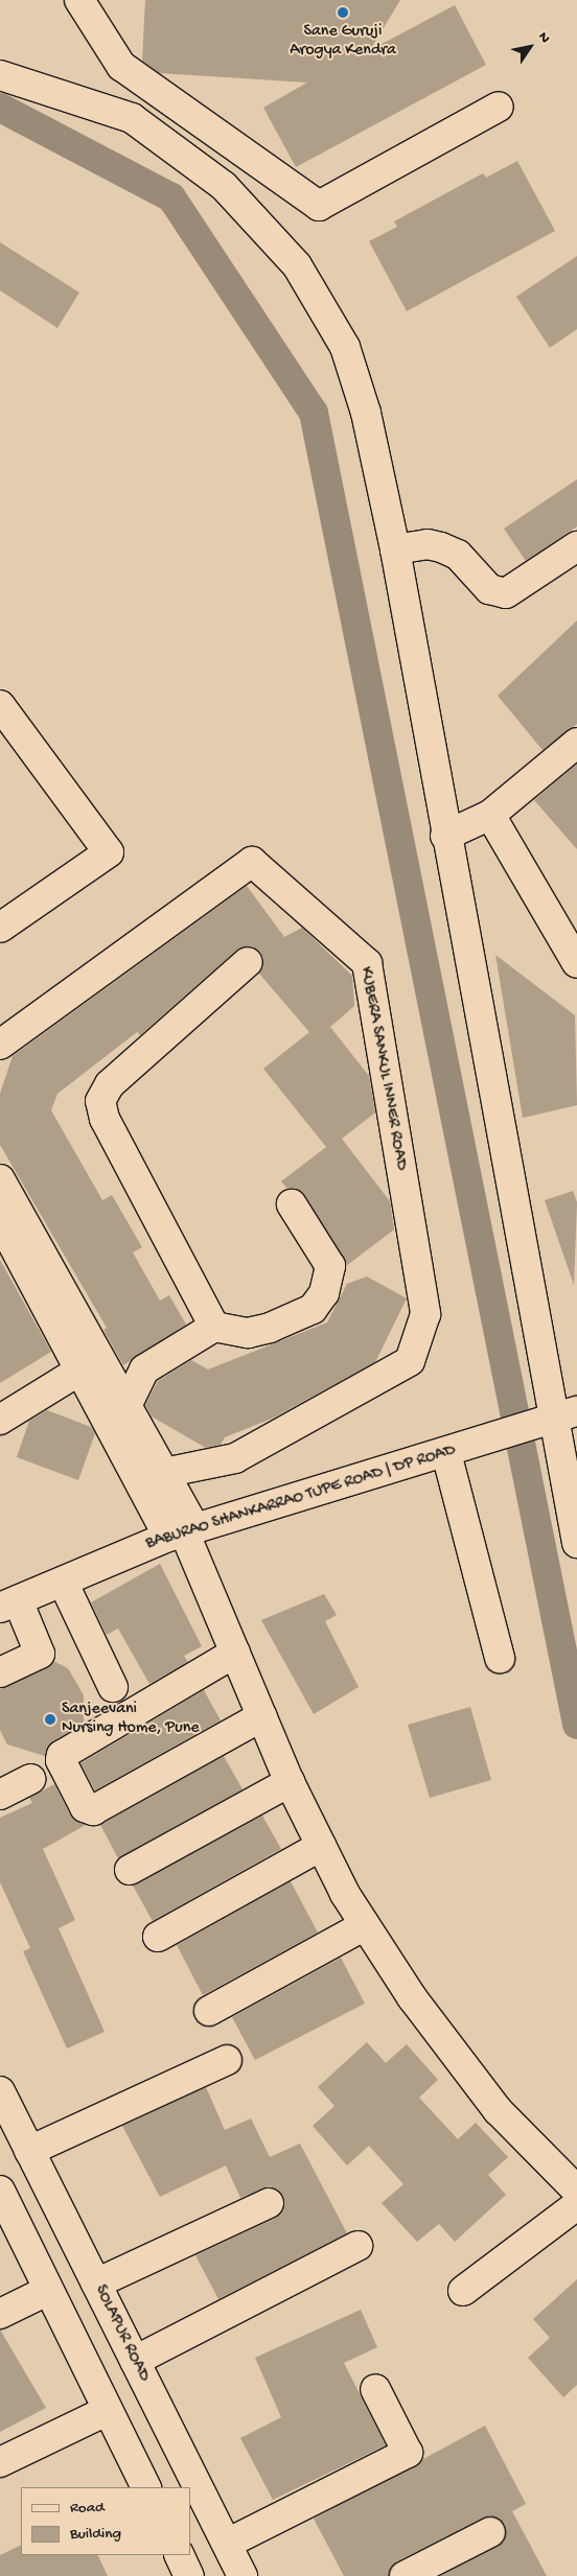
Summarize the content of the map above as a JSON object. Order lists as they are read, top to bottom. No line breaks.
{"streets":{"main road":["KUBERA SANKUL INNER ROAD","BABURAO SHANKARRAO TUPE ROAD | DP ROAD","SOLAPUR ROAD"]},"places":["Sane Guruji Arogya Kendra","Sanjeevani Nursing Home, Pune"],"legend":["Road","Building"],"north":"top right"}
